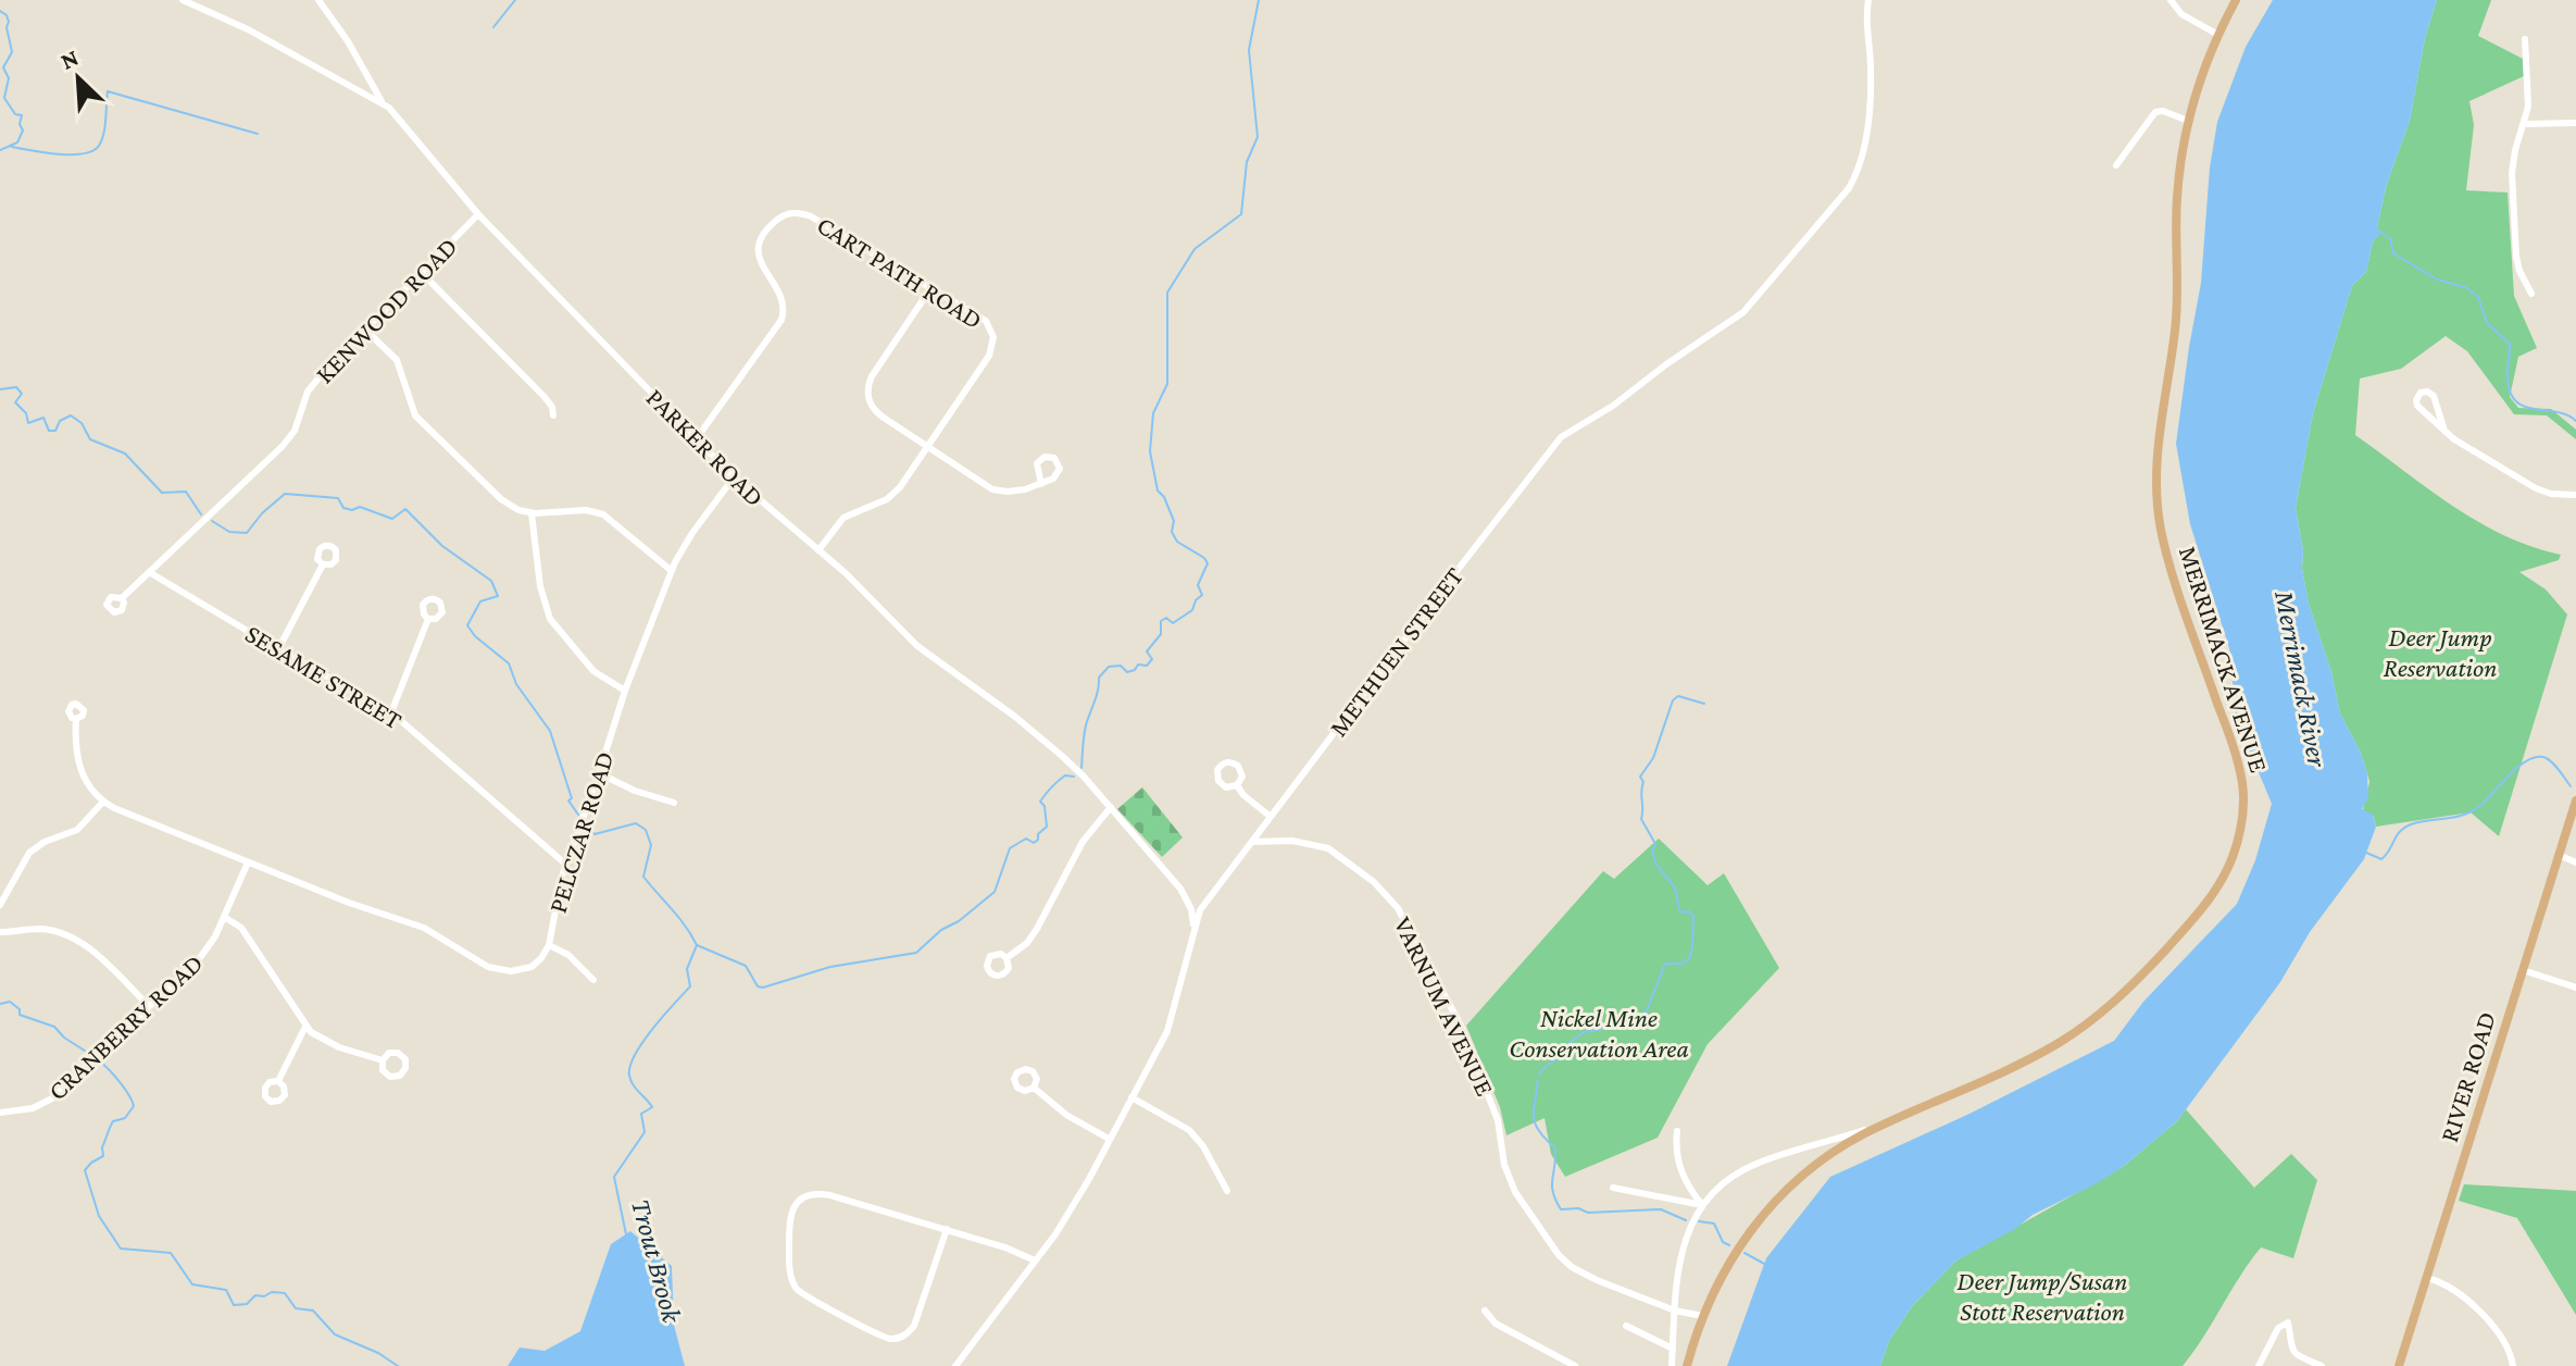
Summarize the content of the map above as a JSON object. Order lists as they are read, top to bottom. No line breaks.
{"streets":{"main road":["MERRIMACK AVENUE","RIVER ROAD"],"street":["CART PATH ROAD","KENWOOD ROAD","PARKER ROAD","METHUEN STREET","SESAME STREET","PELCZAR ROAD","VARNUM AVENUE","CRANBERRY ROAD"]},"crossings":[["CART PATH ROAD","PARKER ROAD"],["KENWOOD ROAD","PARKER ROAD"],["KENWOOD ROAD","SESAME STREET"],["PARKER ROAD","METHUEN STREET"],["PARKER ROAD","PELCZAR ROAD"],["METHUEN STREET","VARNUM AVENUE"],["MERRIMACK AVENUE","VARNUM AVENUE"],["SESAME STREET","PELCZAR ROAD"],["PELCZAR ROAD","CRANBERRY ROAD"]],"water":["Merrimack River","Trout Brook"],"parks":["Deer Jump Reservation","Nickel Mine Conservation Area","Deer Jump/Susan Stott Reservation"],"north":"top left"}
